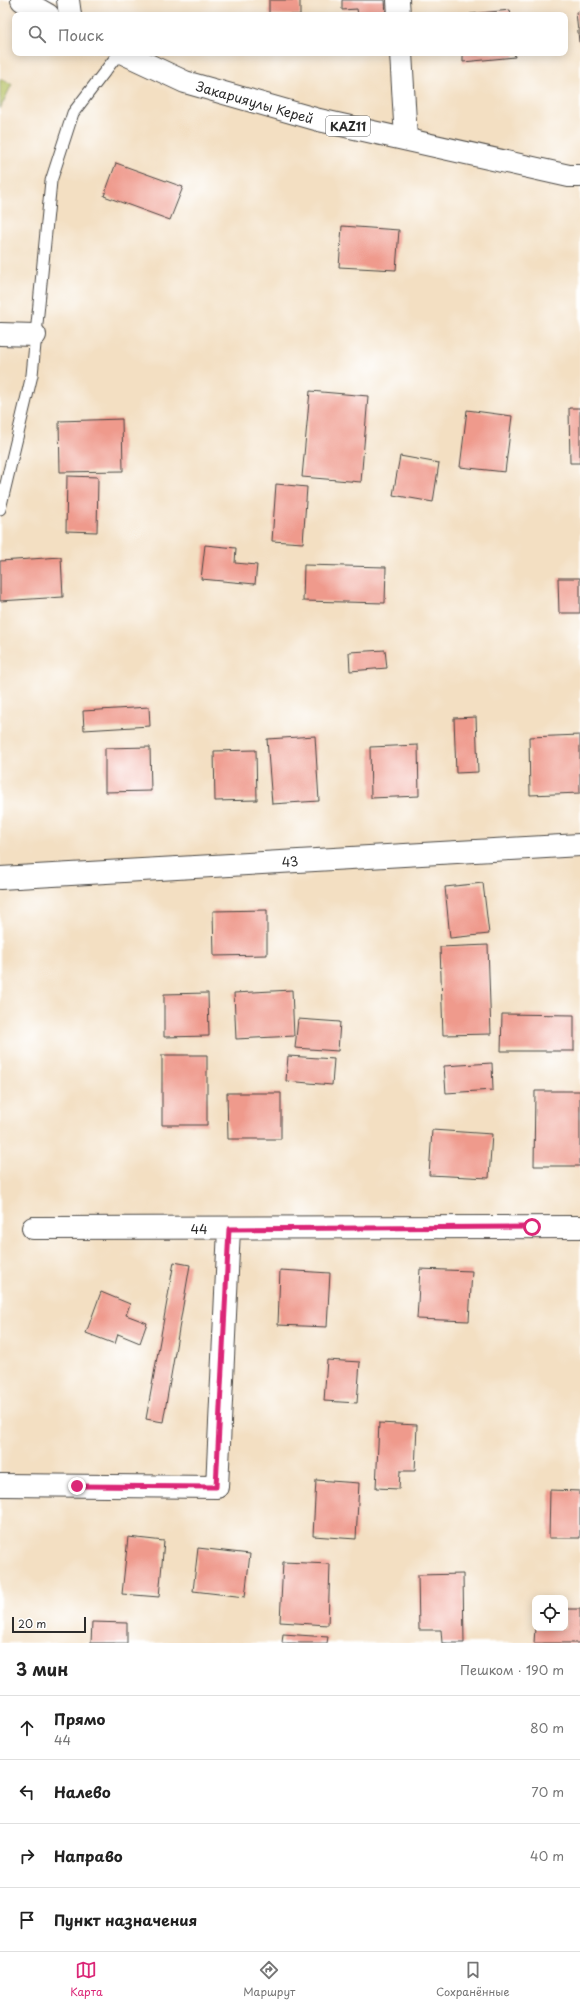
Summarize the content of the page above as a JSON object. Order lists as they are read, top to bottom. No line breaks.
{"streets":{"main road":["Закарияулы Керей","KAZ11","43","44"]},"scale_bar":"20 m","page":{"search":"Поиск","scale":"20 m","heading":["3 мин","Пешком · 190 m"],"list":[["Прямо","44","80 m"],["Налево","70 m"],["Направо","40 m"],"Пункт назначения"],"nav":["Карта","Маршрут","Сохранённые"]}}
